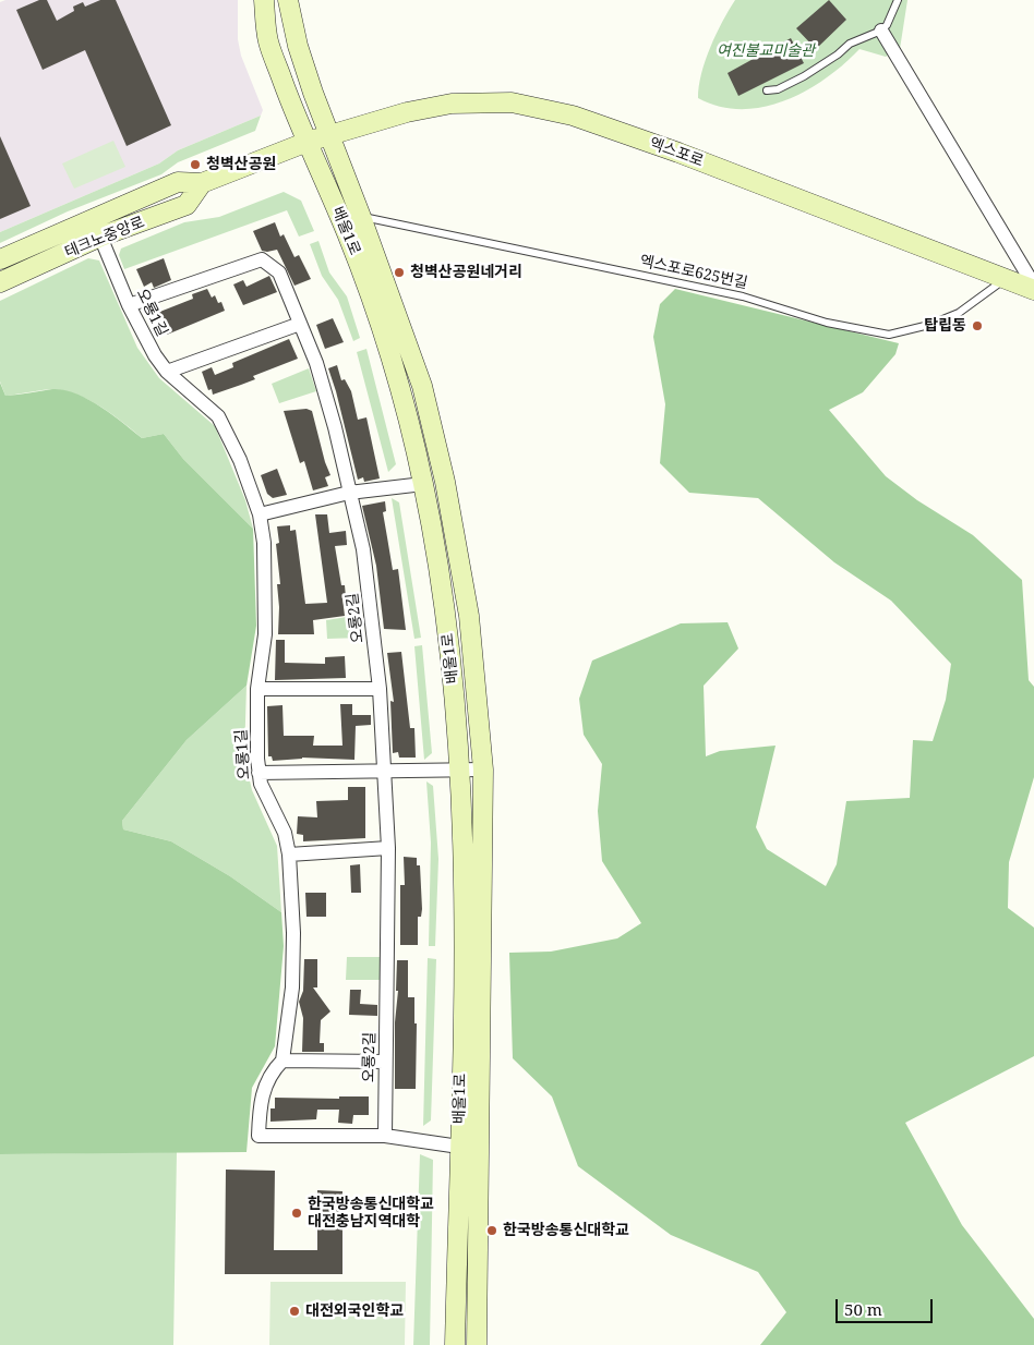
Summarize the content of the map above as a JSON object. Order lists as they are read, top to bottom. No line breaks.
{"streets":{"main road":["엑스포로","배울1로","테크노중앙로"],"street":["오룡1길","오룡2길"],"lane":["엑스포로625번길"]},"crossings":[["엑스포로","배울1로"],["엑스포로","테크노중앙로"],["엑스포로","엑스포로625번길"],["배울1로","테크노중앙로"],["배울1로","엑스포로625번길"],["배울1로","오룡1길"],["테크노중앙로","오룡1길"],["오룡1길","오룡2길"]],"parks":["여진불교미술관"],"places":["청벽산공원","청벽산공원네거리","탑립동","한국방송통신대학교 대전충남지역대학","한국방송통신대학교","대전외국인학교"],"scale_bar":"50 m"}
